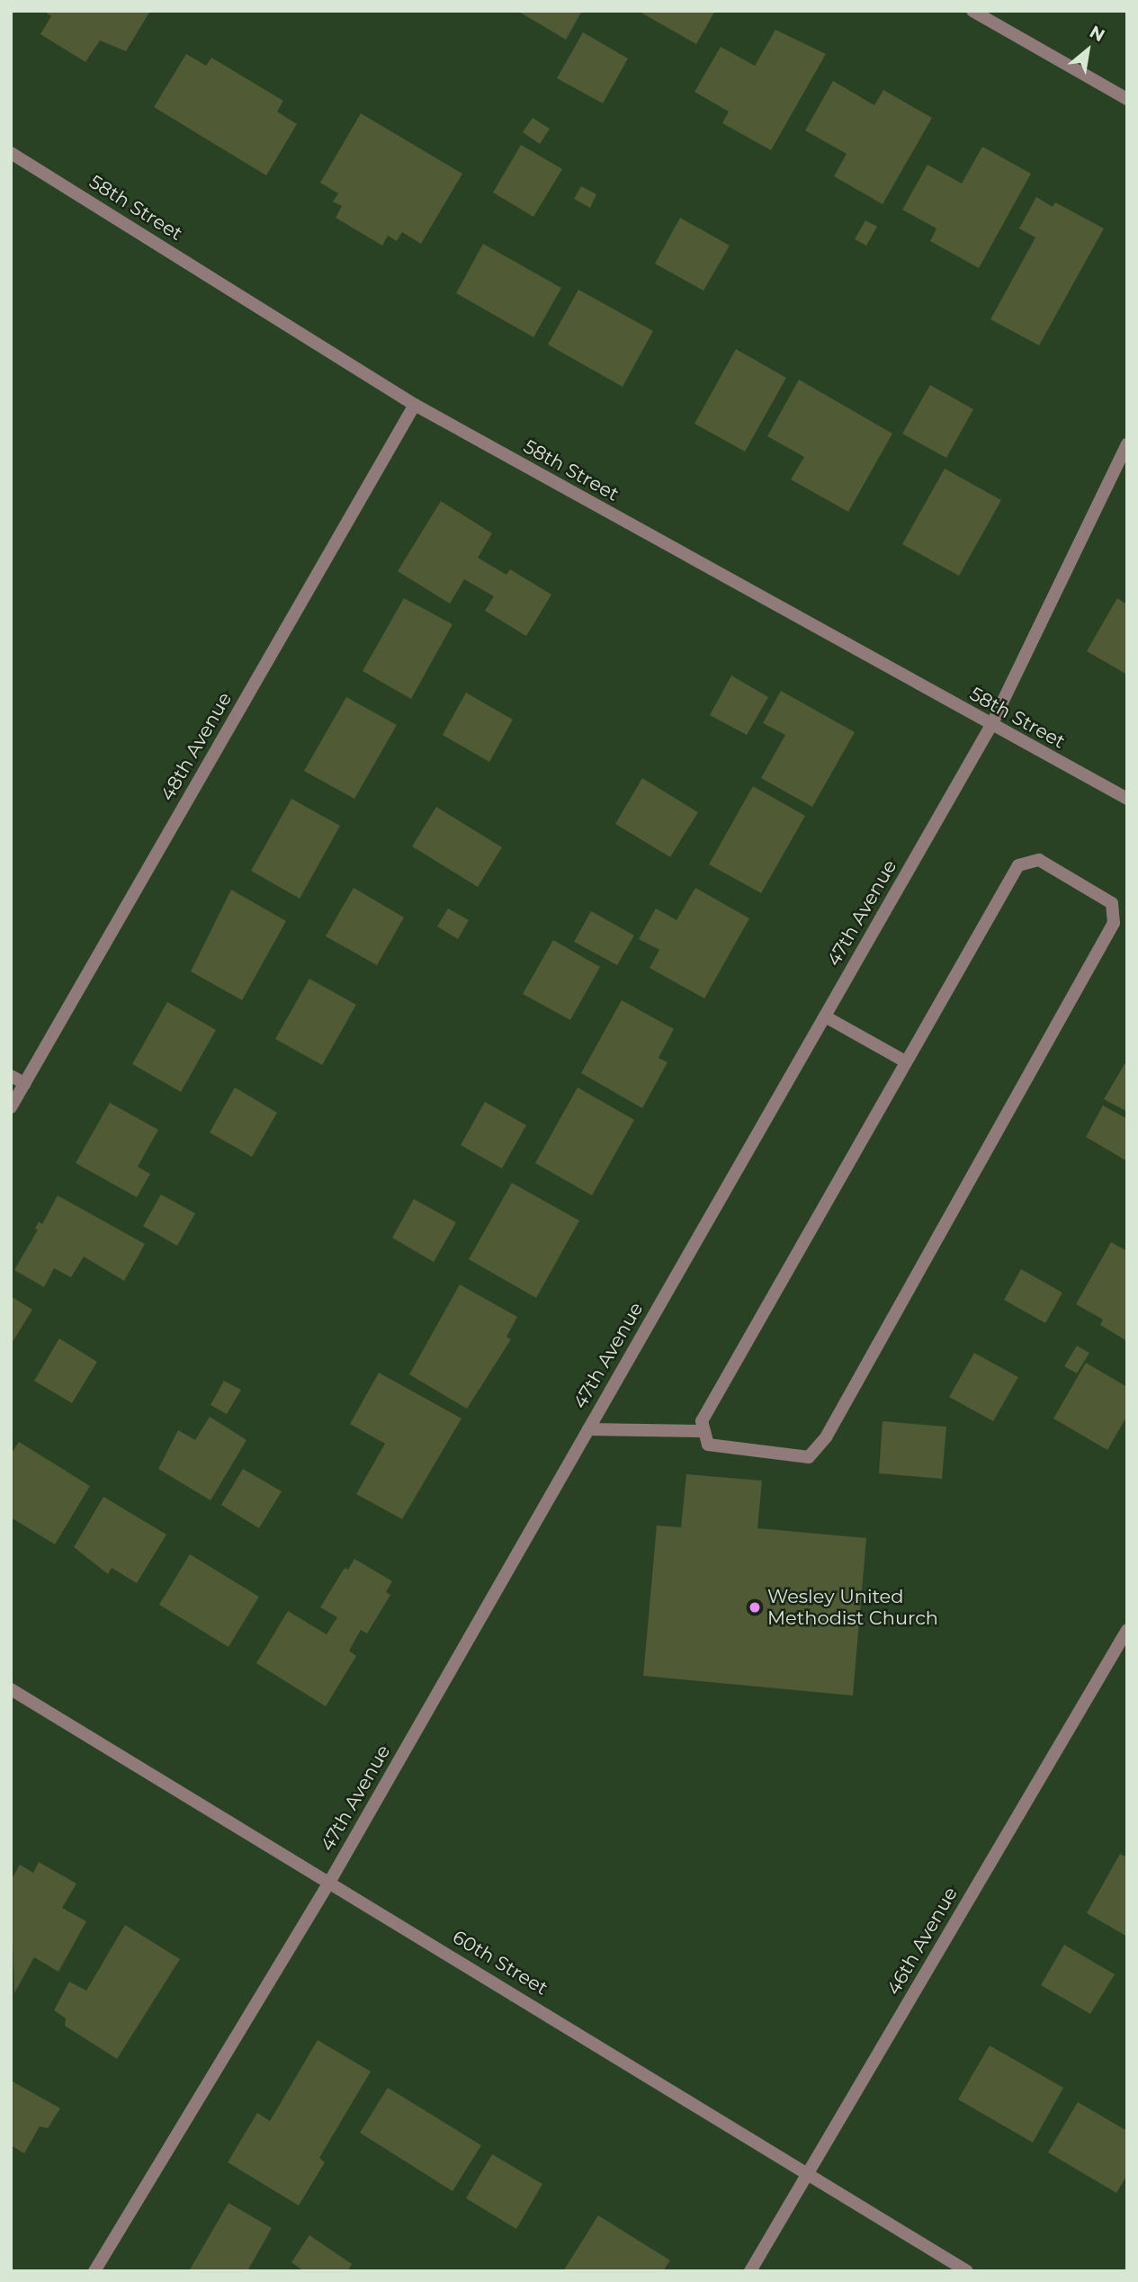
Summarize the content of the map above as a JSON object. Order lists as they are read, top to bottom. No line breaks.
{"streets":{"street":["58th Street","48th Avenue","47th Avenue","46th Avenue","60th Street"]},"crossings":[["58th Street","48th Avenue"],["58th Street","47th Avenue"],["47th Avenue","60th Street"],["46th Avenue","60th Street"]],"places":["Wesley United Methodist Church"],"north":"top right"}
